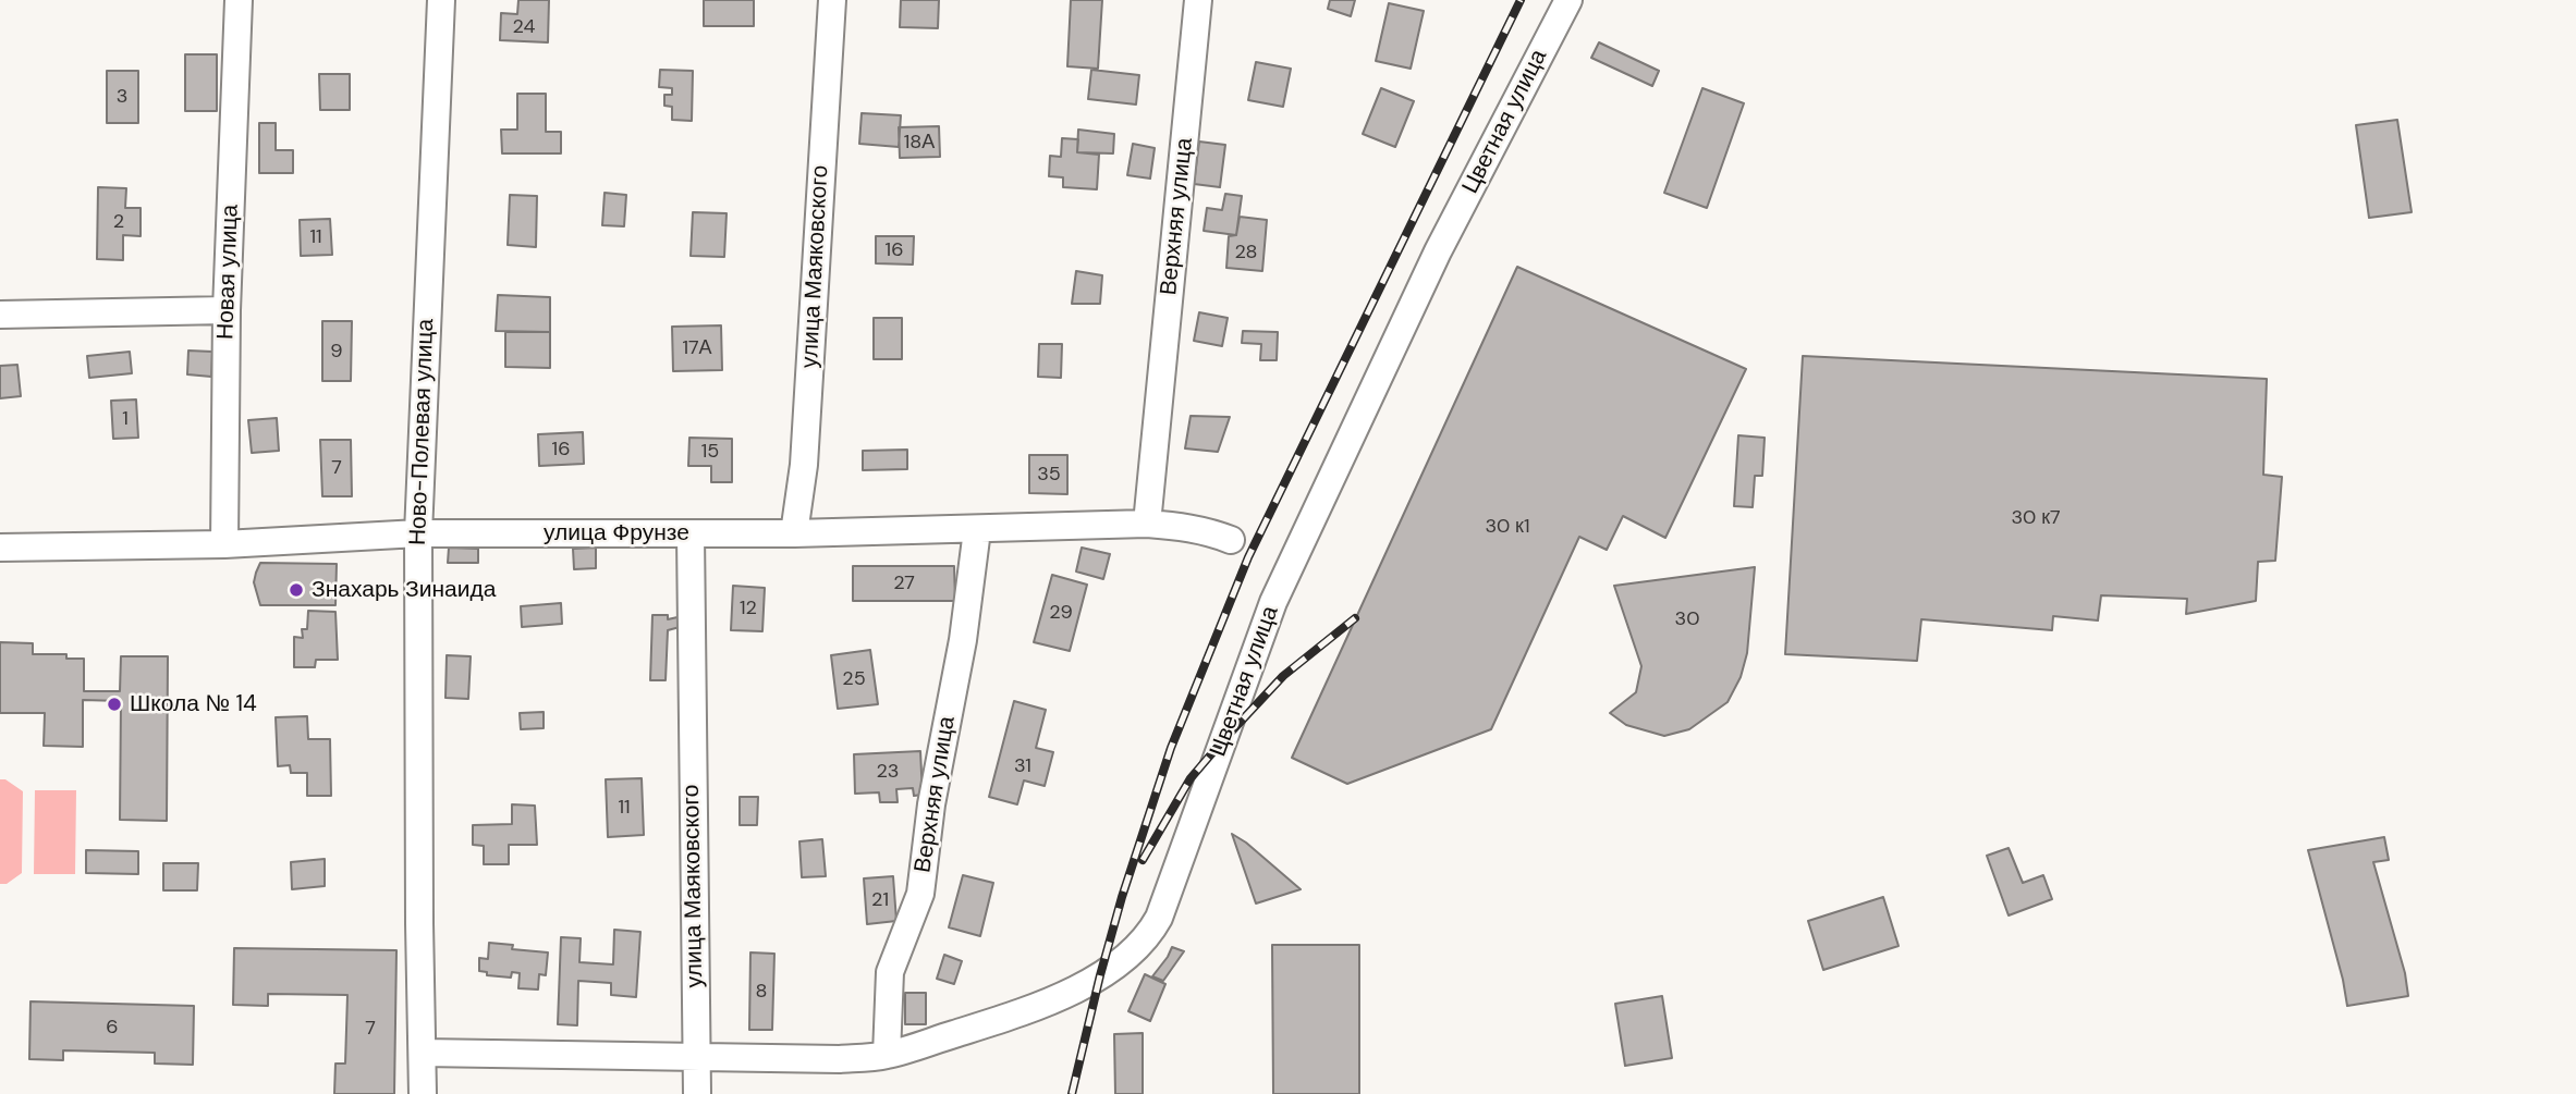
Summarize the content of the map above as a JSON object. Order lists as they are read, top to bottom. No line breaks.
{"streets":{"street":["Цветная улица","Верхняя улица","улица Маяковского","Новая улица","Ново-Полевая улица","улица Фрунзе"]},"crossings":[["Цветная улица","Верхняя улица"],["Цветная улица","улица Маяковского"],["Верхняя улица","улица Фрунзе"],["улица Маяковского","улица Фрунзе"],["Новая улица","улица Фрунзе"],["Ново-Полевая улица","улица Фрунзе"]],"places":["Знахарь Зинаида","Школа № 14"],"house_numbers":["24","3","18А","2","11","16","28","17А","9","1","16","15","7","35","30 к7","30 к1","27","12","29","30","25","31","23","11","21","8","6","7"]}
